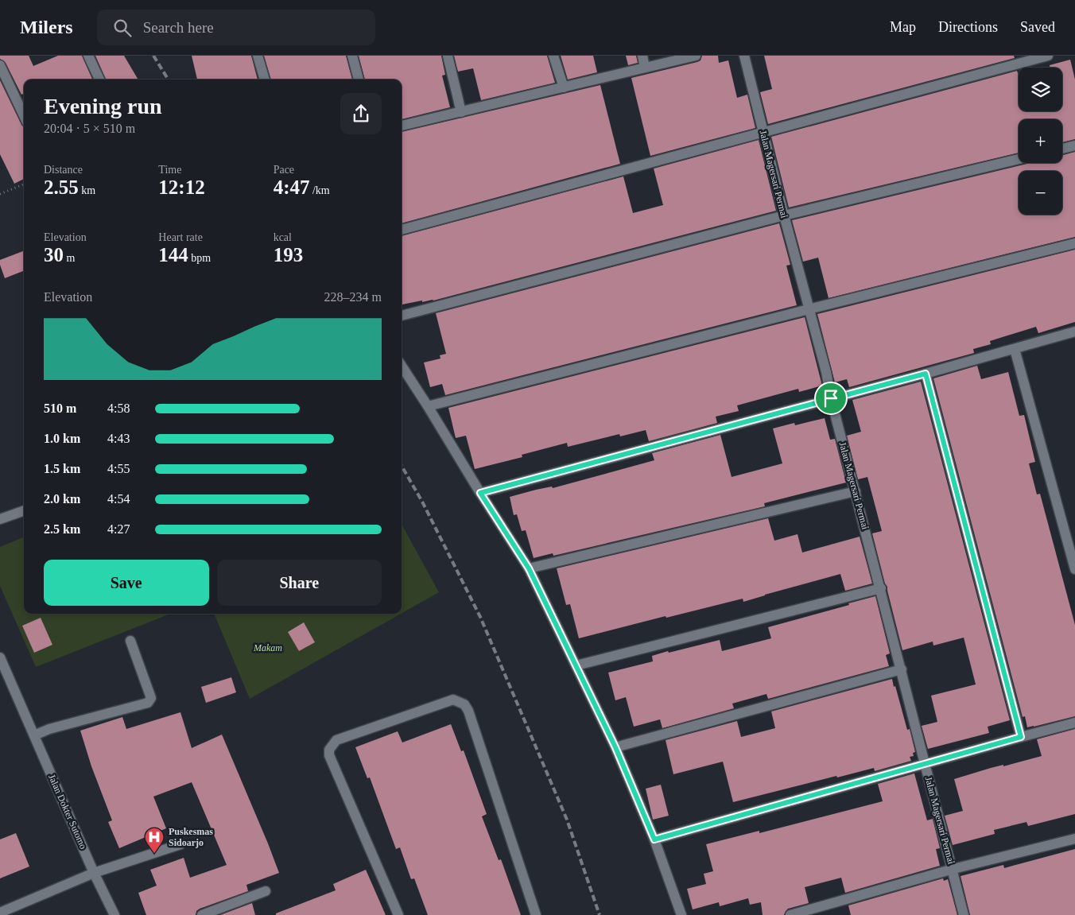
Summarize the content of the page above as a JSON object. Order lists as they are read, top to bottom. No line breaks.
{"streets":{"street":["Jalan Magersari Permai","Jalan Dokter Sutomo"]},"parks":["Makam"],"places":{"hospital":["Puskesmas Sidoarjo"]},"page":{"header":"Milers","search":"Search here","nav":["Map","Directions","Saved"],"map_buttons":["+","−"],"heading":["Evening run","20:04 · 5 × 510 m"],"stats":[["Distance","2.55 km"],["Time","12:12"],["Pace","4:47 /km"],["Elevation","30 m"],["Heart rate","144 bpm"],["kcal","193"]],"chart":["Elevation","228–234 m"],"list":[{"name":"510 m","note":"4:58"},{"name":"1.0 km","note":"4:43"},{"name":"1.5 km","note":"4:55"},{"name":"2.0 km","note":"4:54"},{"name":"2.5 km","note":"4:27"}],"buttons":["Save","Share"]}}
